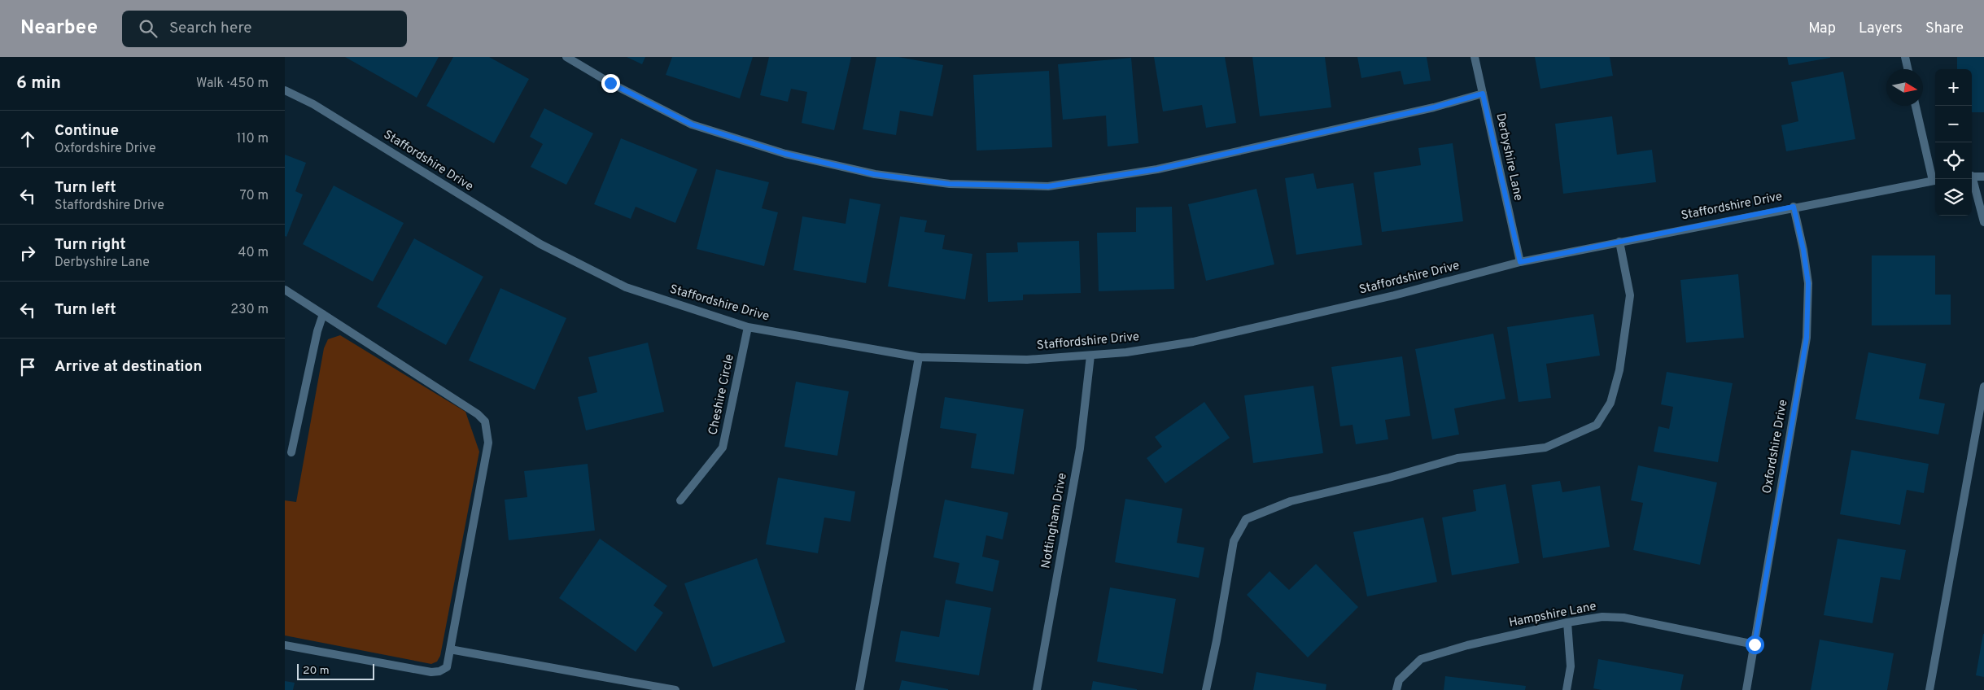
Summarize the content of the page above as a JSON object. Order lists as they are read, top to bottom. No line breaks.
{"streets":{"street":["Derbyshire Lane","Staffordshire Drive","Cheshire Circle","Oxfordshire Drive","Nottingham Drive","Hampshire Lane"]},"crossings":[["Derbyshire Lane","Staffordshire Drive"],["Staffordshire Drive","Cheshire Circle"],["Staffordshire Drive","Oxfordshire Drive"],["Staffordshire Drive","Nottingham Drive"],["Oxfordshire Drive","Hampshire Lane"]],"scale_bar":"20 m","north":"right","page":{"header":"Nearbee","search":"Search here","nav":["Map","Layers","Share"],"heading":["6 min","Walk · 450 m"],"map_buttons":["+","−"],"list":[["Continue","Oxfordshire Drive","110 m"],["Turn left","Staffordshire Drive","70 m"],["Turn right","Derbyshire Lane","40 m"],["Turn left","230 m"],"Arrive at destination"],"scale":"20 m"}}
